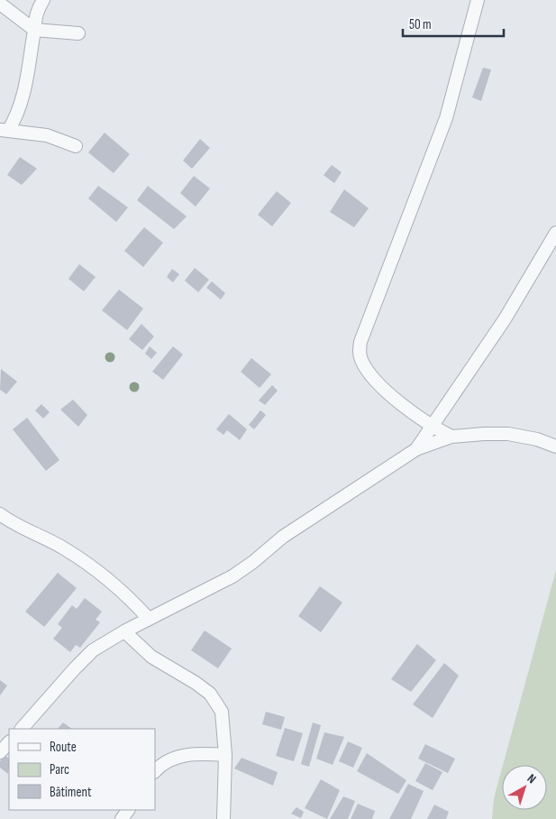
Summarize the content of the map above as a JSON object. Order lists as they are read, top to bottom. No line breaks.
{"legend":["Route","Parc","Bâtiment"],"scale_bar":"50 m","north":"top right"}
